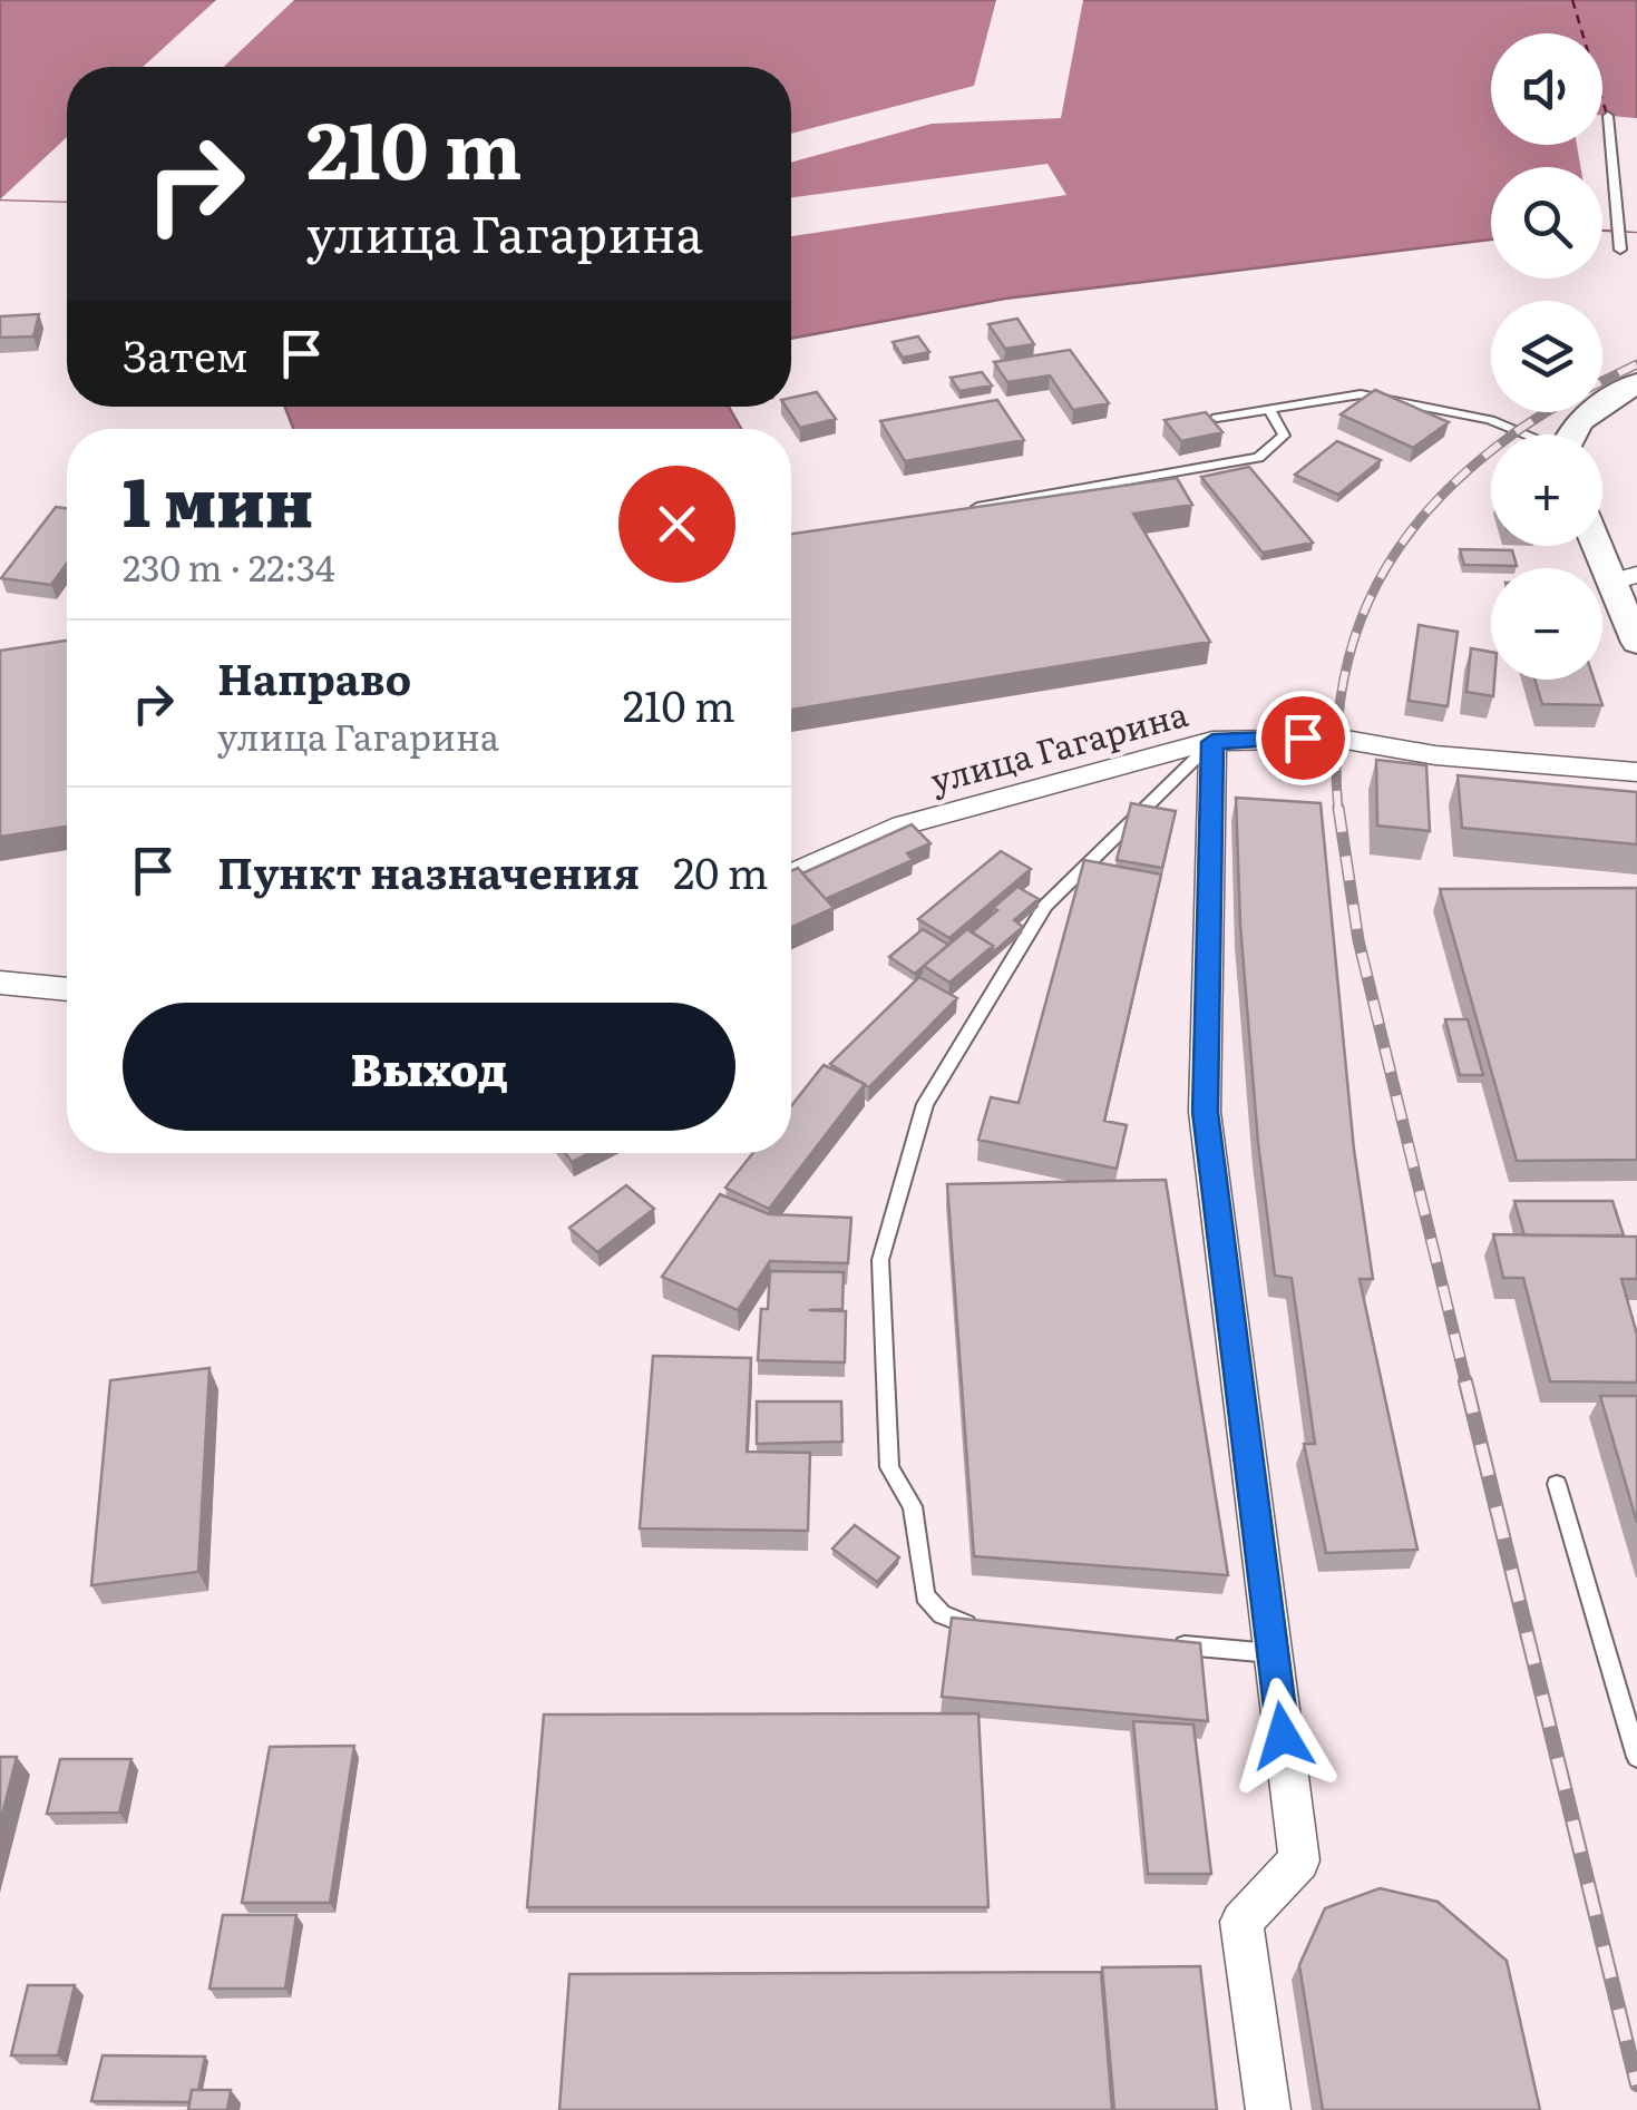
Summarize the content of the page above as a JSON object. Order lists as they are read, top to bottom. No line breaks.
{"streets":{"street":["улица Гагарина"]},"page":{"map_buttons":["+","−"],"turn":["210 m","улица Гагарина"],"then":"Затем","heading":["1 мин","230 m · 22:34"],"list":[{"name":"Направо","note":"улица Гагарина","value":"210 m"},{"name":"Пункт назначения","value":"20 m"}],"buttons":"Выход"}}
